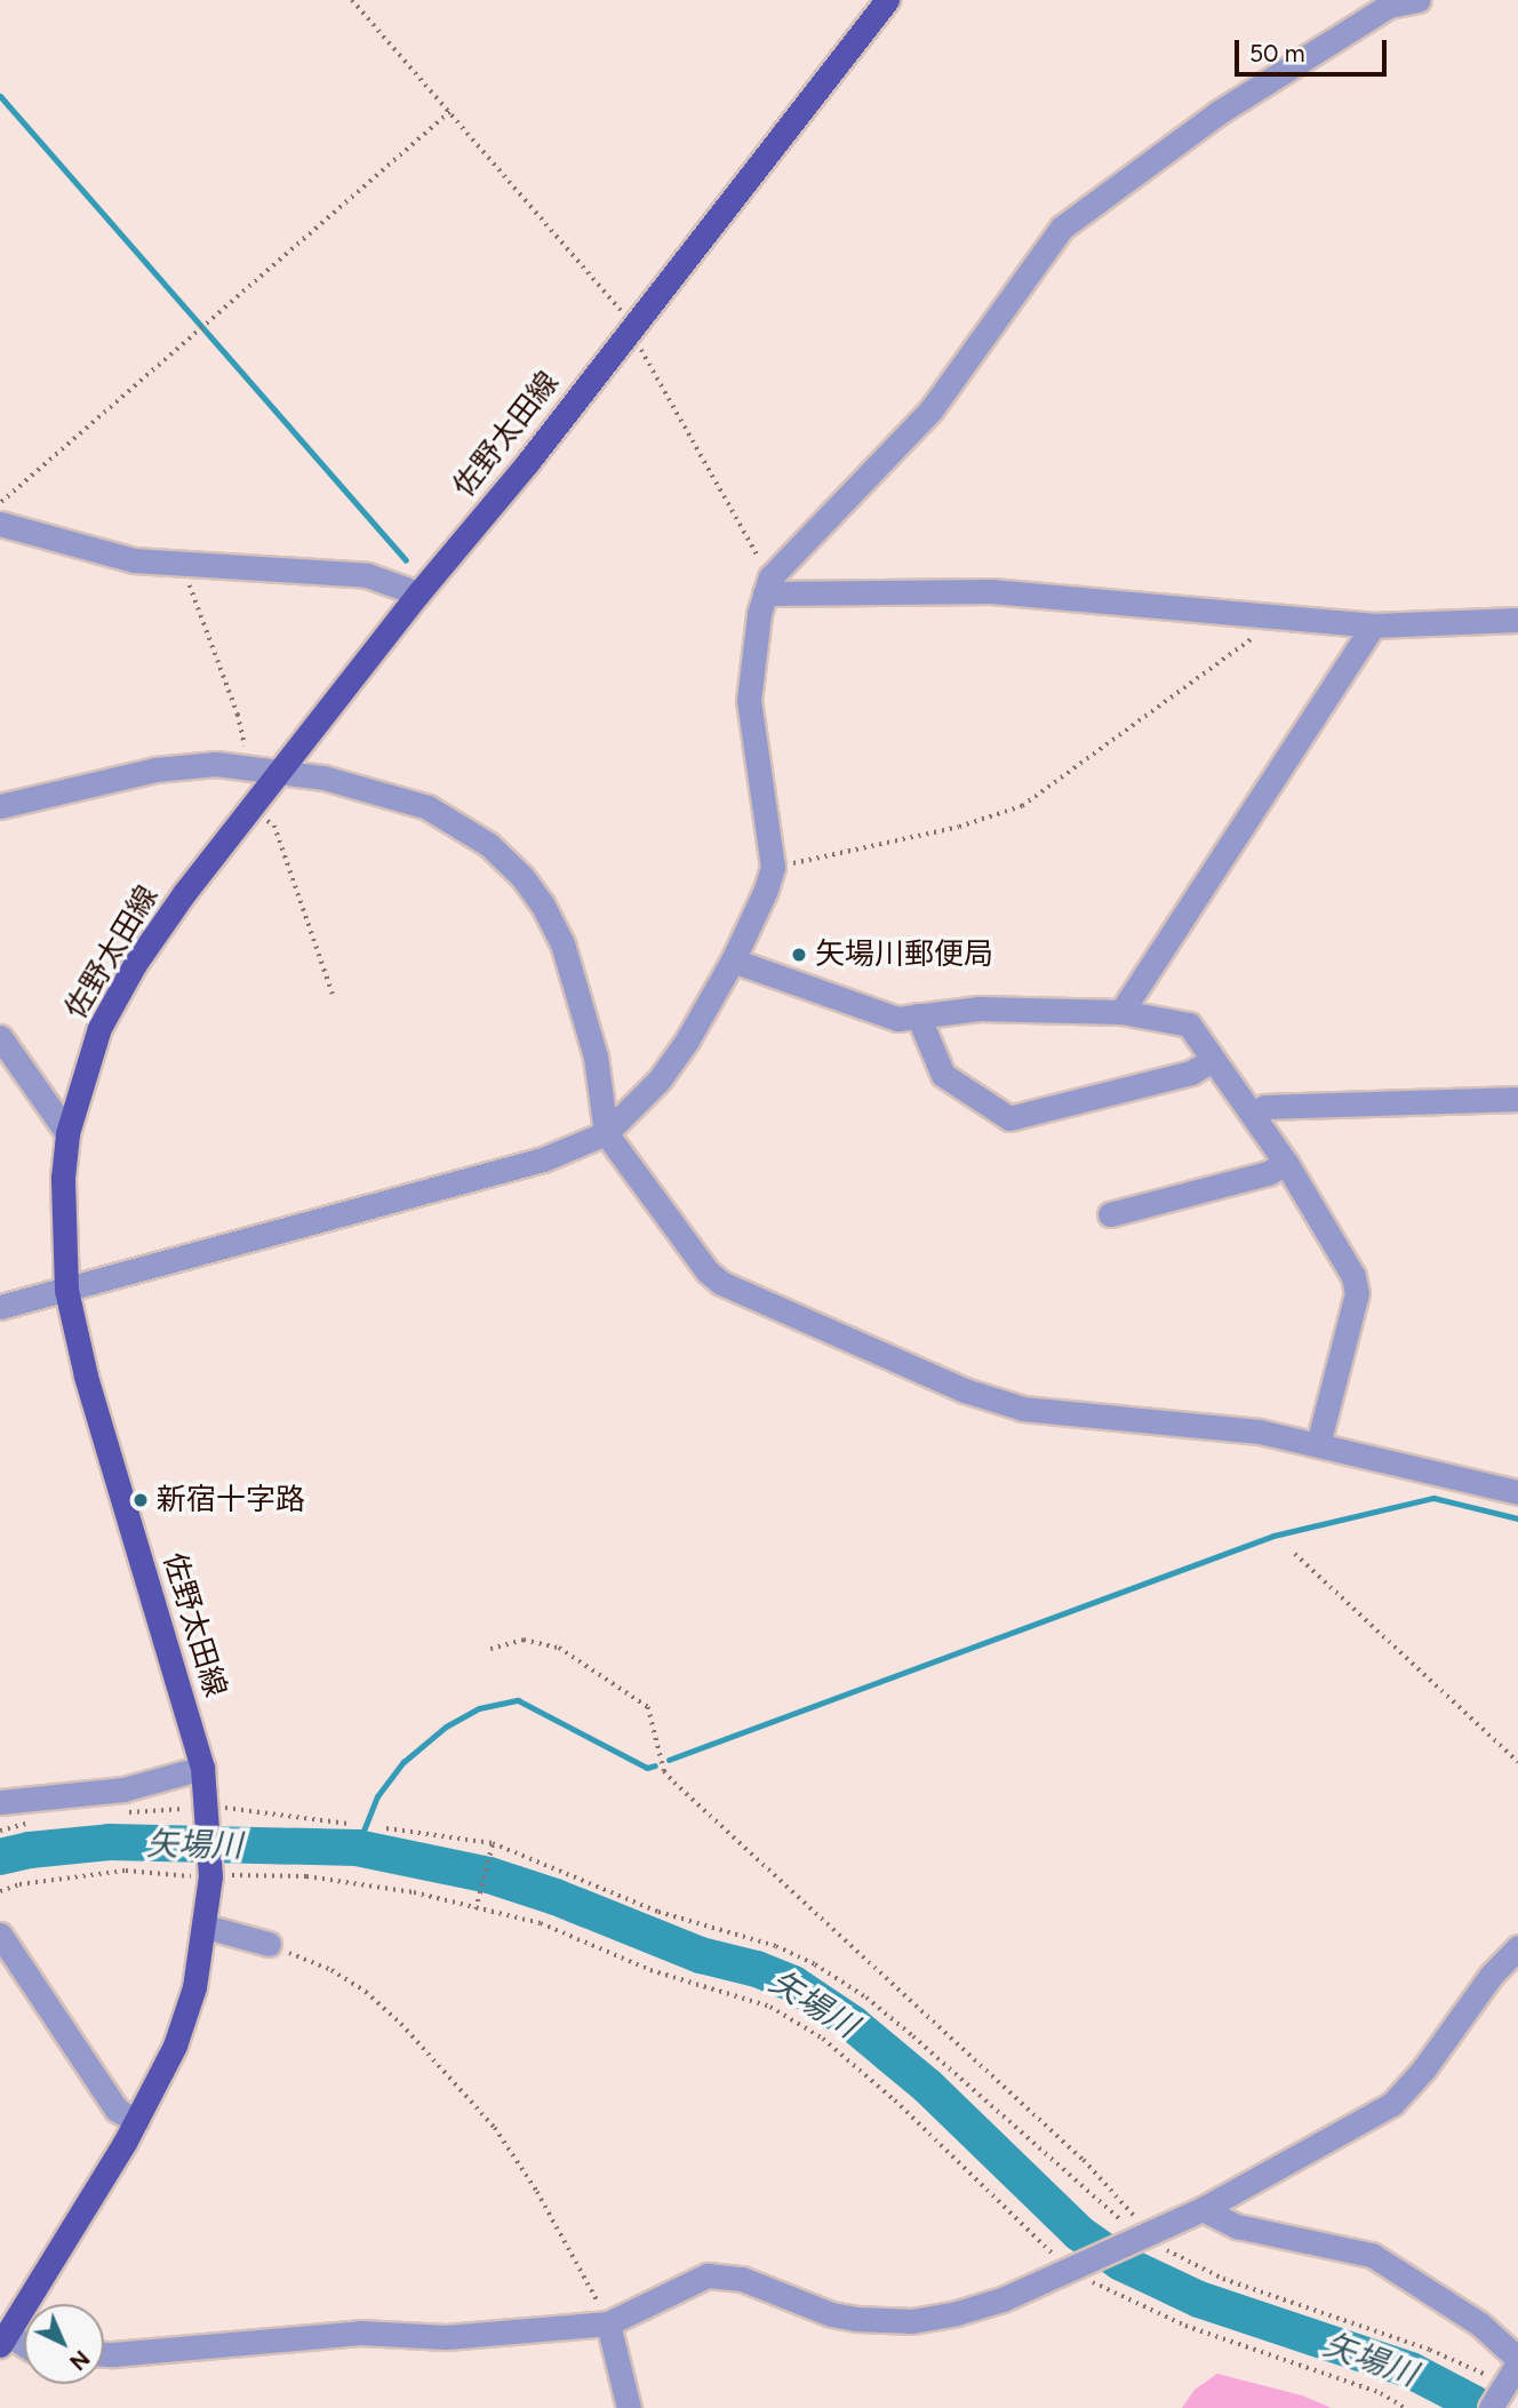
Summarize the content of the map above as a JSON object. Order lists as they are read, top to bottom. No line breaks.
{"streets":{"main road":["佐野太田線"]},"water":["矢場川"],"places":["矢場川郵便局","新宿十字路"],"scale_bar":"50 m","north":"bottom right"}
